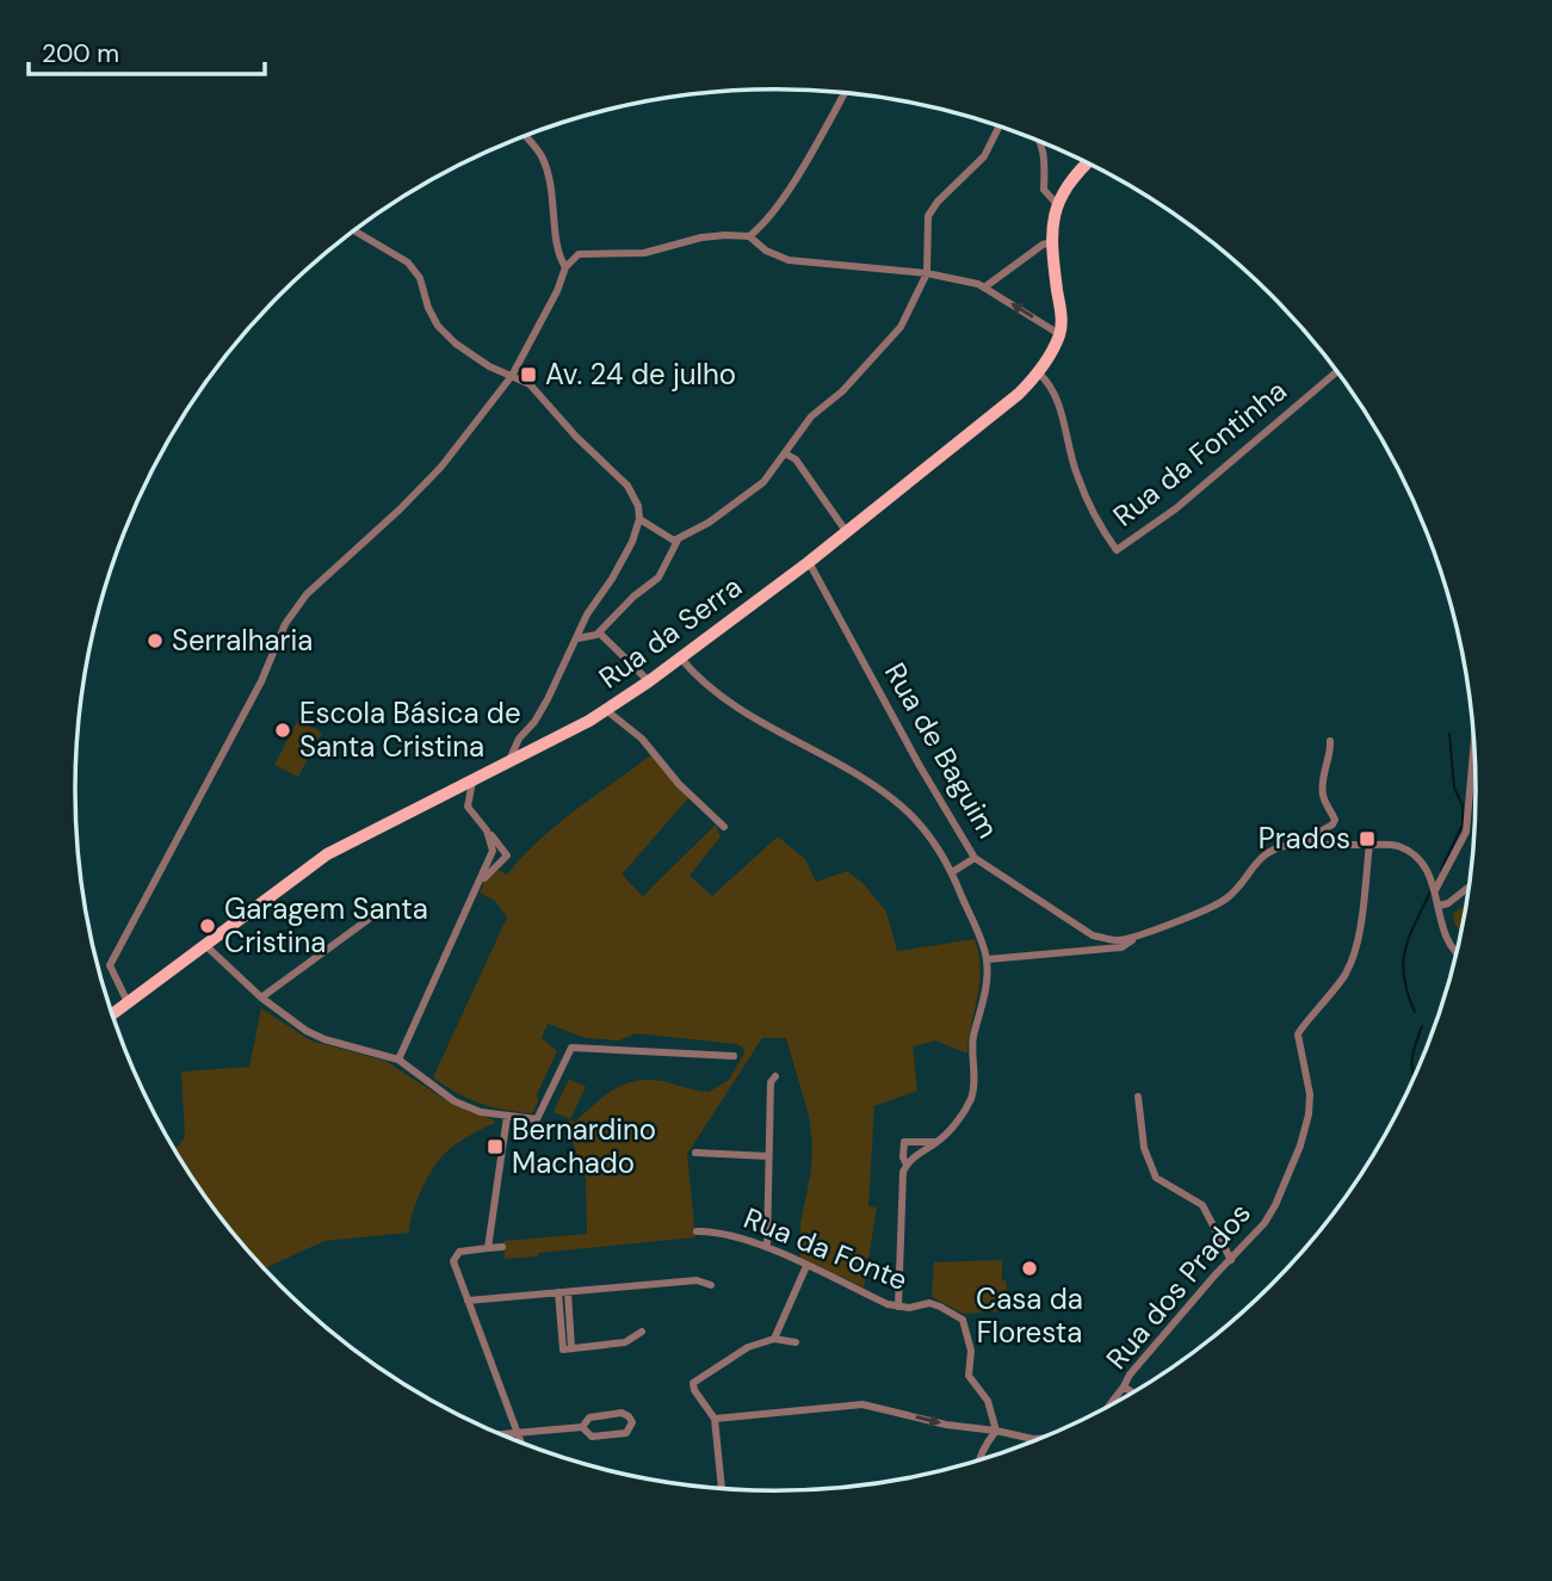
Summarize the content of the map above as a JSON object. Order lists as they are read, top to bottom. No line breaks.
{"streets":{"main road":["Rua da Serra"],"street":["Rua da Fontinha","Rua de Baguim","Rua da Fonte","Rua dos Prados"]},"crossings":[["Rua da Fontinha","Rua da Serra"],["Rua da Serra","Rua de Baguim"],["Rua de Baguim","Rua dos Prados"],["Rua da Fonte","Rua dos Prados"]],"places":{"transit":["Av. 24 de julho","Prados","Bernardino Machado"],"other":["Serralharia","Escola Básica de Santa Cristina","Garagem Santa Cristina","Casa da Floresta"]},"scale_bar":"200 m"}
